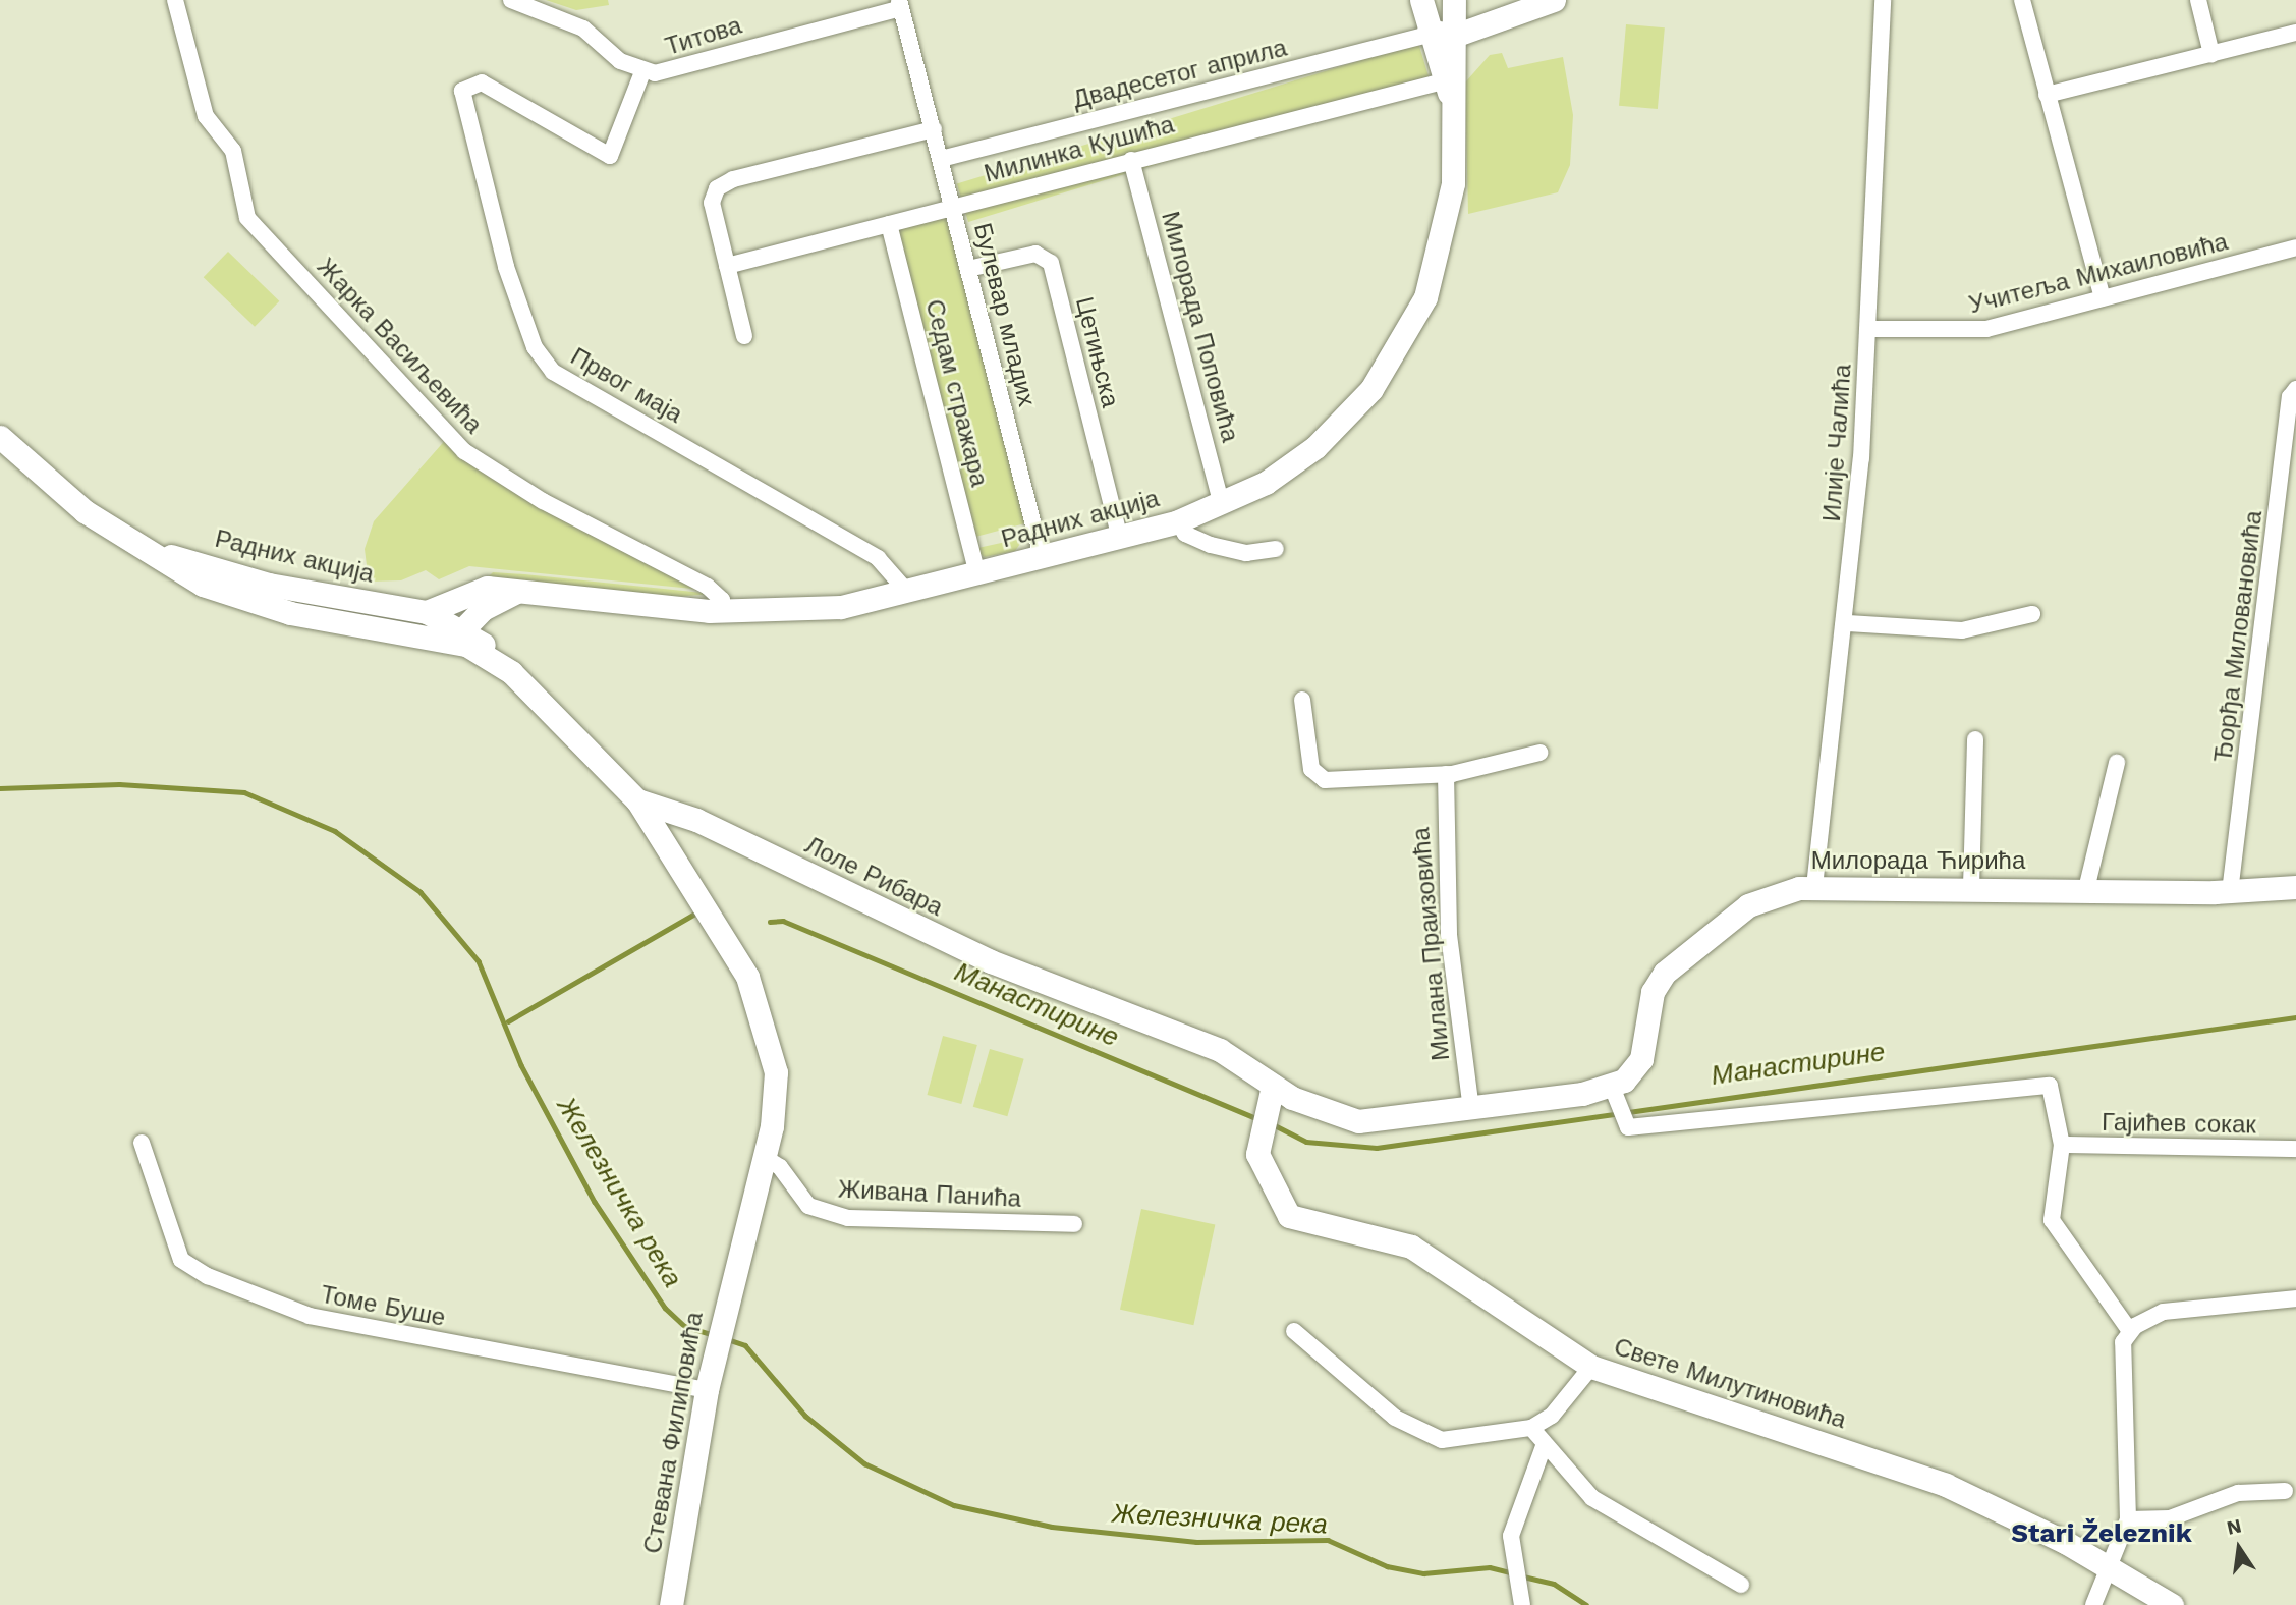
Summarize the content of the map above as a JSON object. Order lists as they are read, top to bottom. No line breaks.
{"streets":{"main road":["Радних акција","Милорада Ћирића","Лоле Рибара","Свете Милутиновића","Стевана Филиповића"],"street":["Титова","Двадесетог априла","Милинка Кушића","Учитеља Михаиловића","Булевар младих","Милорада Поповића","Жарка Васиљевића","Цетињска","Првог маја","Седам стражара","Илије Чалића","Ђорђа Миловановића","Милана Праизовића","Гајићев сокак","Живана Панића","Томе Буше"]},"crossings":[["Титова","Булевар младих"],["Титова","Првог маја"],["Двадесетог априла","Булевар младих"],["Двадесетог априла","Радних акција"],["Милинка Кушића","Булевар младих"],["Милинка Кушића","Милорада Поповића"],["Милинка Кушића","Седам стражара"],["Милинка Кушића","Радних акција"],["Учитеља Михаиловића","Илије Чалића"],["Булевар младих","Цетињска"],["Булевар младих","Радних акција"],["Милорада Поповића","Радних акција"],["Жарка Васиљевића","Радних акција"],["Цетињска","Радних акција"],["Првог маја","Радних акција"],["Седам стражара","Радних акција"],["Илије Чалића","Милорада Ћирића"],["Радних акција","Лоле Рибара"],["Ђорђа Миловановића","Милорада Ћирића"],["Лоле Рибара","Свете Милутиновића"],["Лоле Рибара","Стевана Филиповића"],["Живана Панића","Стевана Филиповића"],["Томе Буше","Стевана Филиповића"]],"districts":["Stari Železnik"],"water":["Манастирине","Железничка река"],"north":"top"}
